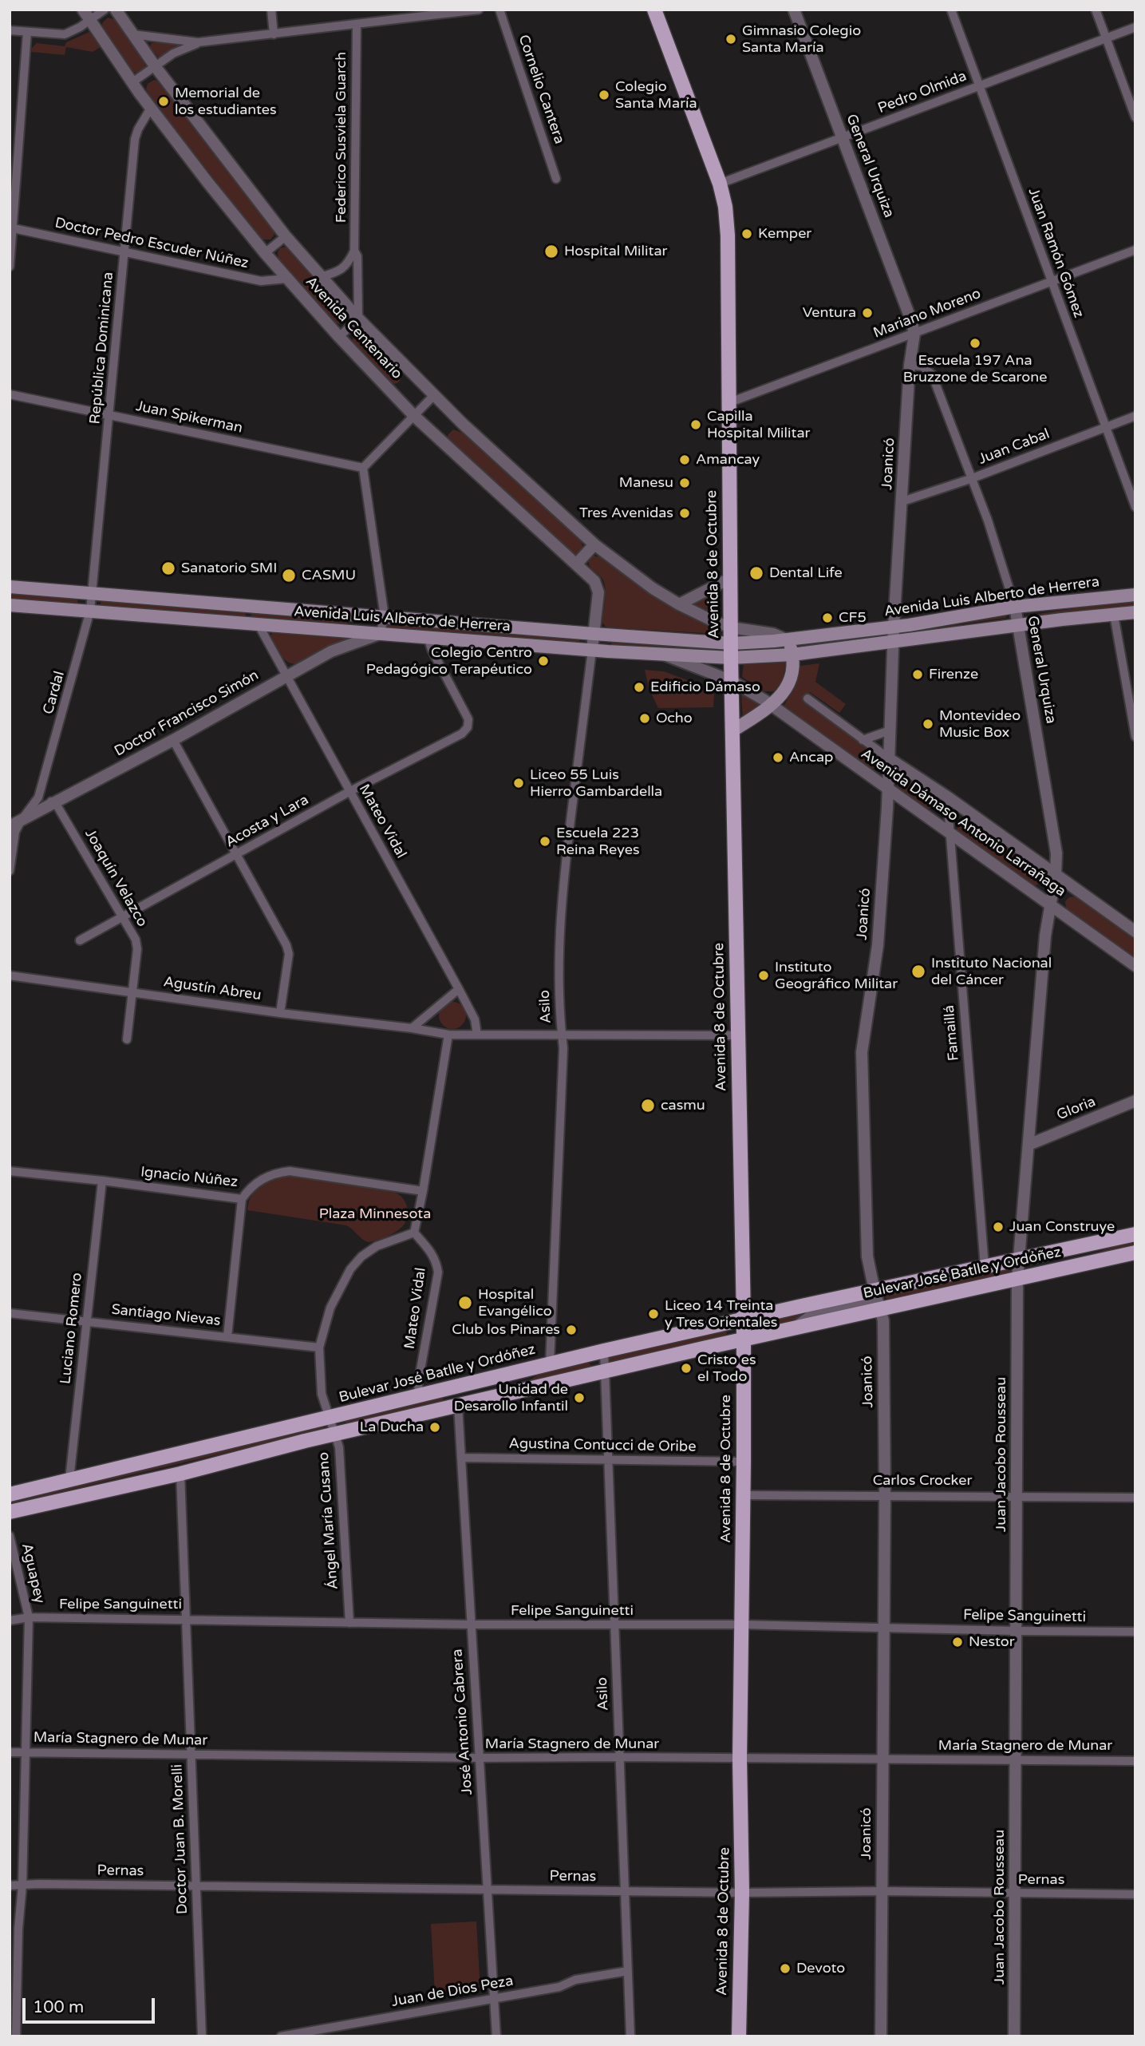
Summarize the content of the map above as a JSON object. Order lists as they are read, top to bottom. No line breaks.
{"streets":{"main road":["Avenida 8 de Octubre","Avenida Luis Alberto de Herrera","Bulevar José Batlle y Ordóñez"],"street":["Cornelio Cantera","Pedro Olmida","Federico Susviela Guarch","General Urquiza","Doctor Pedro Escuder Núñez","Juan Ramón Gómez","Mariano Moreno","Avenida Centenario","República Dominicana","Juan Spikerman","Juan Cabal","Joanicó","Cardal","Doctor Francisco Simón","Acosta y Lara","Mateo Vidal","Avenida Dámaso Antonio Larrañaga","Joaquín Velazco","Agustín Abreu","Asilo","Famaillá","Gloria","Ignacio Núñez","Santiago Nievas","Luciano Romero","Agustina Contucci de Oribe","Juan Jacobo Rousseau","Carlos Crocker","Ángel María Cusano","Aguapey","Felipe Sanguinetti","José Antonio Cabrera","María Stagnero de Munar","Doctor Juan B. Morelli","Pernas","Juan de Dios Peza"]},"crossings":[["Pedro Olmida","General Urquiza"],["Pedro Olmida","Juan Ramón Gómez"],["Pedro Olmida","Avenida 8 de Octubre"],["Federico Susviela Guarch","Avenida Centenario"],["General Urquiza","Mariano Moreno"],["General Urquiza","Juan Cabal"],["General Urquiza","Joanicó"],["General Urquiza","Avenida Luis Alberto de Herrera"],["General Urquiza","Avenida Dámaso Antonio Larrañaga"],["General Urquiza","Juan Jacobo Rousseau"],["Doctor Pedro Escuder Núñez","Avenida Centenario"],["Doctor Pedro Escuder Núñez","República Dominicana"],["Juan Ramón Gómez","Mariano Moreno"],["Juan Ramón Gómez","Juan Cabal"],["Mariano Moreno","Joanicó"],["Mariano Moreno","Avenida 8 de Octubre"],["Avenida Centenario","República Dominicana"],["Avenida Centenario","Avenida 8 de Octubre"],["Avenida Centenario","Avenida Luis Alberto de Herrera"],["Avenida Centenario","Asilo"],["República Dominicana","Juan Spikerman"],["República Dominicana","Avenida Luis Alberto de Herrera"],["República Dominicana","Cardal"],["Juan Cabal","Joanicó"],["Joanicó","Avenida Luis Alberto de Herrera"],["Joanicó","Avenida Dámaso Antonio Larrañaga"],["Joanicó","Bulevar José Batlle y Ordóñez"],["Joanicó","Carlos Crocker"],["Joanicó","Felipe Sanguinetti"],["Joanicó","María Stagnero de Munar"],["Joanicó","Pernas"],["Avenida 8 de Octubre","Avenida Luis Alberto de Herrera"],["Avenida 8 de Octubre","Avenida Dámaso Antonio Larrañaga"],["Avenida 8 de Octubre","Agustín Abreu"],["Avenida 8 de Octubre","Bulevar José Batlle y Ordóñez"],["Avenida 8 de Octubre","Agustina Contucci de Oribe"],["Avenida 8 de Octubre","Carlos Crocker"],["Avenida 8 de Octubre","Felipe Sanguinetti"],["Avenida 8 de Octubre","María Stagnero de Munar"],["Avenida 8 de Octubre","Pernas"],["Avenida Luis Alberto de Herrera","Cardal"],["Avenida Luis Alberto de Herrera","Doctor Francisco Simón"],["Avenida Luis Alberto de Herrera","Acosta y Lara"],["Avenida Luis Alberto de Herrera","Mateo Vidal"],["Avenida Luis Alberto de Herrera","Avenida Dámaso Antonio Larrañaga"],["Avenida Luis Alberto de Herrera","Asilo"],["Cardal","Doctor Francisco Simón"],["Doctor Francisco Simón","Mateo Vidal"],["Doctor Francisco Simón","Joaquín Velazco"],["Acosta y Lara","Mateo Vidal"],["Acosta y Lara","Joaquín Velazco"],["Mateo Vidal","Agustín Abreu"],["Mateo Vidal","Bulevar José Batlle y Ordóñez"],["Mateo Vidal","Ángel María Cusano"],["Avenida Dámaso Antonio Larrañaga","Famaillá"],["Avenida Dámaso Antonio Larrañaga","Juan Jacobo Rousseau"],["Joaquín Velazco","Agustín Abreu"],["Agustín Abreu","Asilo"],["Asilo","Bulevar José Batlle y Ordóñez"],["Asilo","Agustina Contucci de Oribe"],["Asilo","Felipe Sanguinetti"],["Asilo","María Stagnero de Munar"],["Asilo","Pernas"],["Asilo","Juan de Dios Peza"],["Famaillá","Bulevar José Batlle y Ordóñez"],["Gloria","Juan Jacobo Rousseau"],["Ignacio Núñez","Luciano Romero"],["Bulevar José Batlle y Ordóñez","Luciano Romero"],["Bulevar José Batlle y Ordóñez","Juan Jacobo Rousseau"],["Bulevar José Batlle y Ordóñez","Ángel María Cusano"],["Bulevar José Batlle y Ordóñez","José Antonio Cabrera"],["Bulevar José Batlle y Ordóñez","Doctor Juan B. Morelli"],["Santiago Nievas","Luciano Romero"],["Santiago Nievas","Ángel María Cusano"],["Agustina Contucci de Oribe","José Antonio Cabrera"],["Juan Jacobo Rousseau","Carlos Crocker"],["Juan Jacobo Rousseau","Felipe Sanguinetti"],["Juan Jacobo Rousseau","María Stagnero de Munar"],["Juan Jacobo Rousseau","Pernas"],["Ángel María Cusano","Felipe Sanguinetti"],["Aguapey","Felipe Sanguinetti"],["Aguapey","María Stagnero de Munar"],["Aguapey","Pernas"],["Felipe Sanguinetti","José Antonio Cabrera"],["Felipe Sanguinetti","Doctor Juan B. Morelli"],["José Antonio Cabrera","María Stagnero de Munar"],["José Antonio Cabrera","Pernas"],["José Antonio Cabrera","Juan de Dios Peza"],["María Stagnero de Munar","Doctor Juan B. Morelli"],["Doctor Juan B. Morelli","Pernas"]],"parks":["Plaza Minnesota"],"places":["Gimnasio Colegio Santa María","Colegio Santa María","Memorial de los estudiantes","Kemper","Hospital Militar","Ventura","Escuela 197 Ana Bruzzone de Scarone","Capilla Hospital Militar","Amancay","Manesu","Tres Avenidas","Sanatorio SMI","Dental Life","CASMU","CF5","Colegio Centro Pedagógico Terapéutico","Firenze","Edificio Dámaso","Ocho","Montevideo Music Box","Ancap","Liceo 55 Luis Hierro Gambardella","Escuela 223 Reina Reyes","Instituto Nacional del Cáncer","Instituto Geográfico Militar","casmu","Juan Construye","Hospital Evangélico","Liceo 14 Treinta y Tres Orientales","Club los Pinares","Cristo es el Todo","Unidad de Desarollo Infantil","La Ducha","Nestor","Devoto"],"scale_bar":"100 m"}
